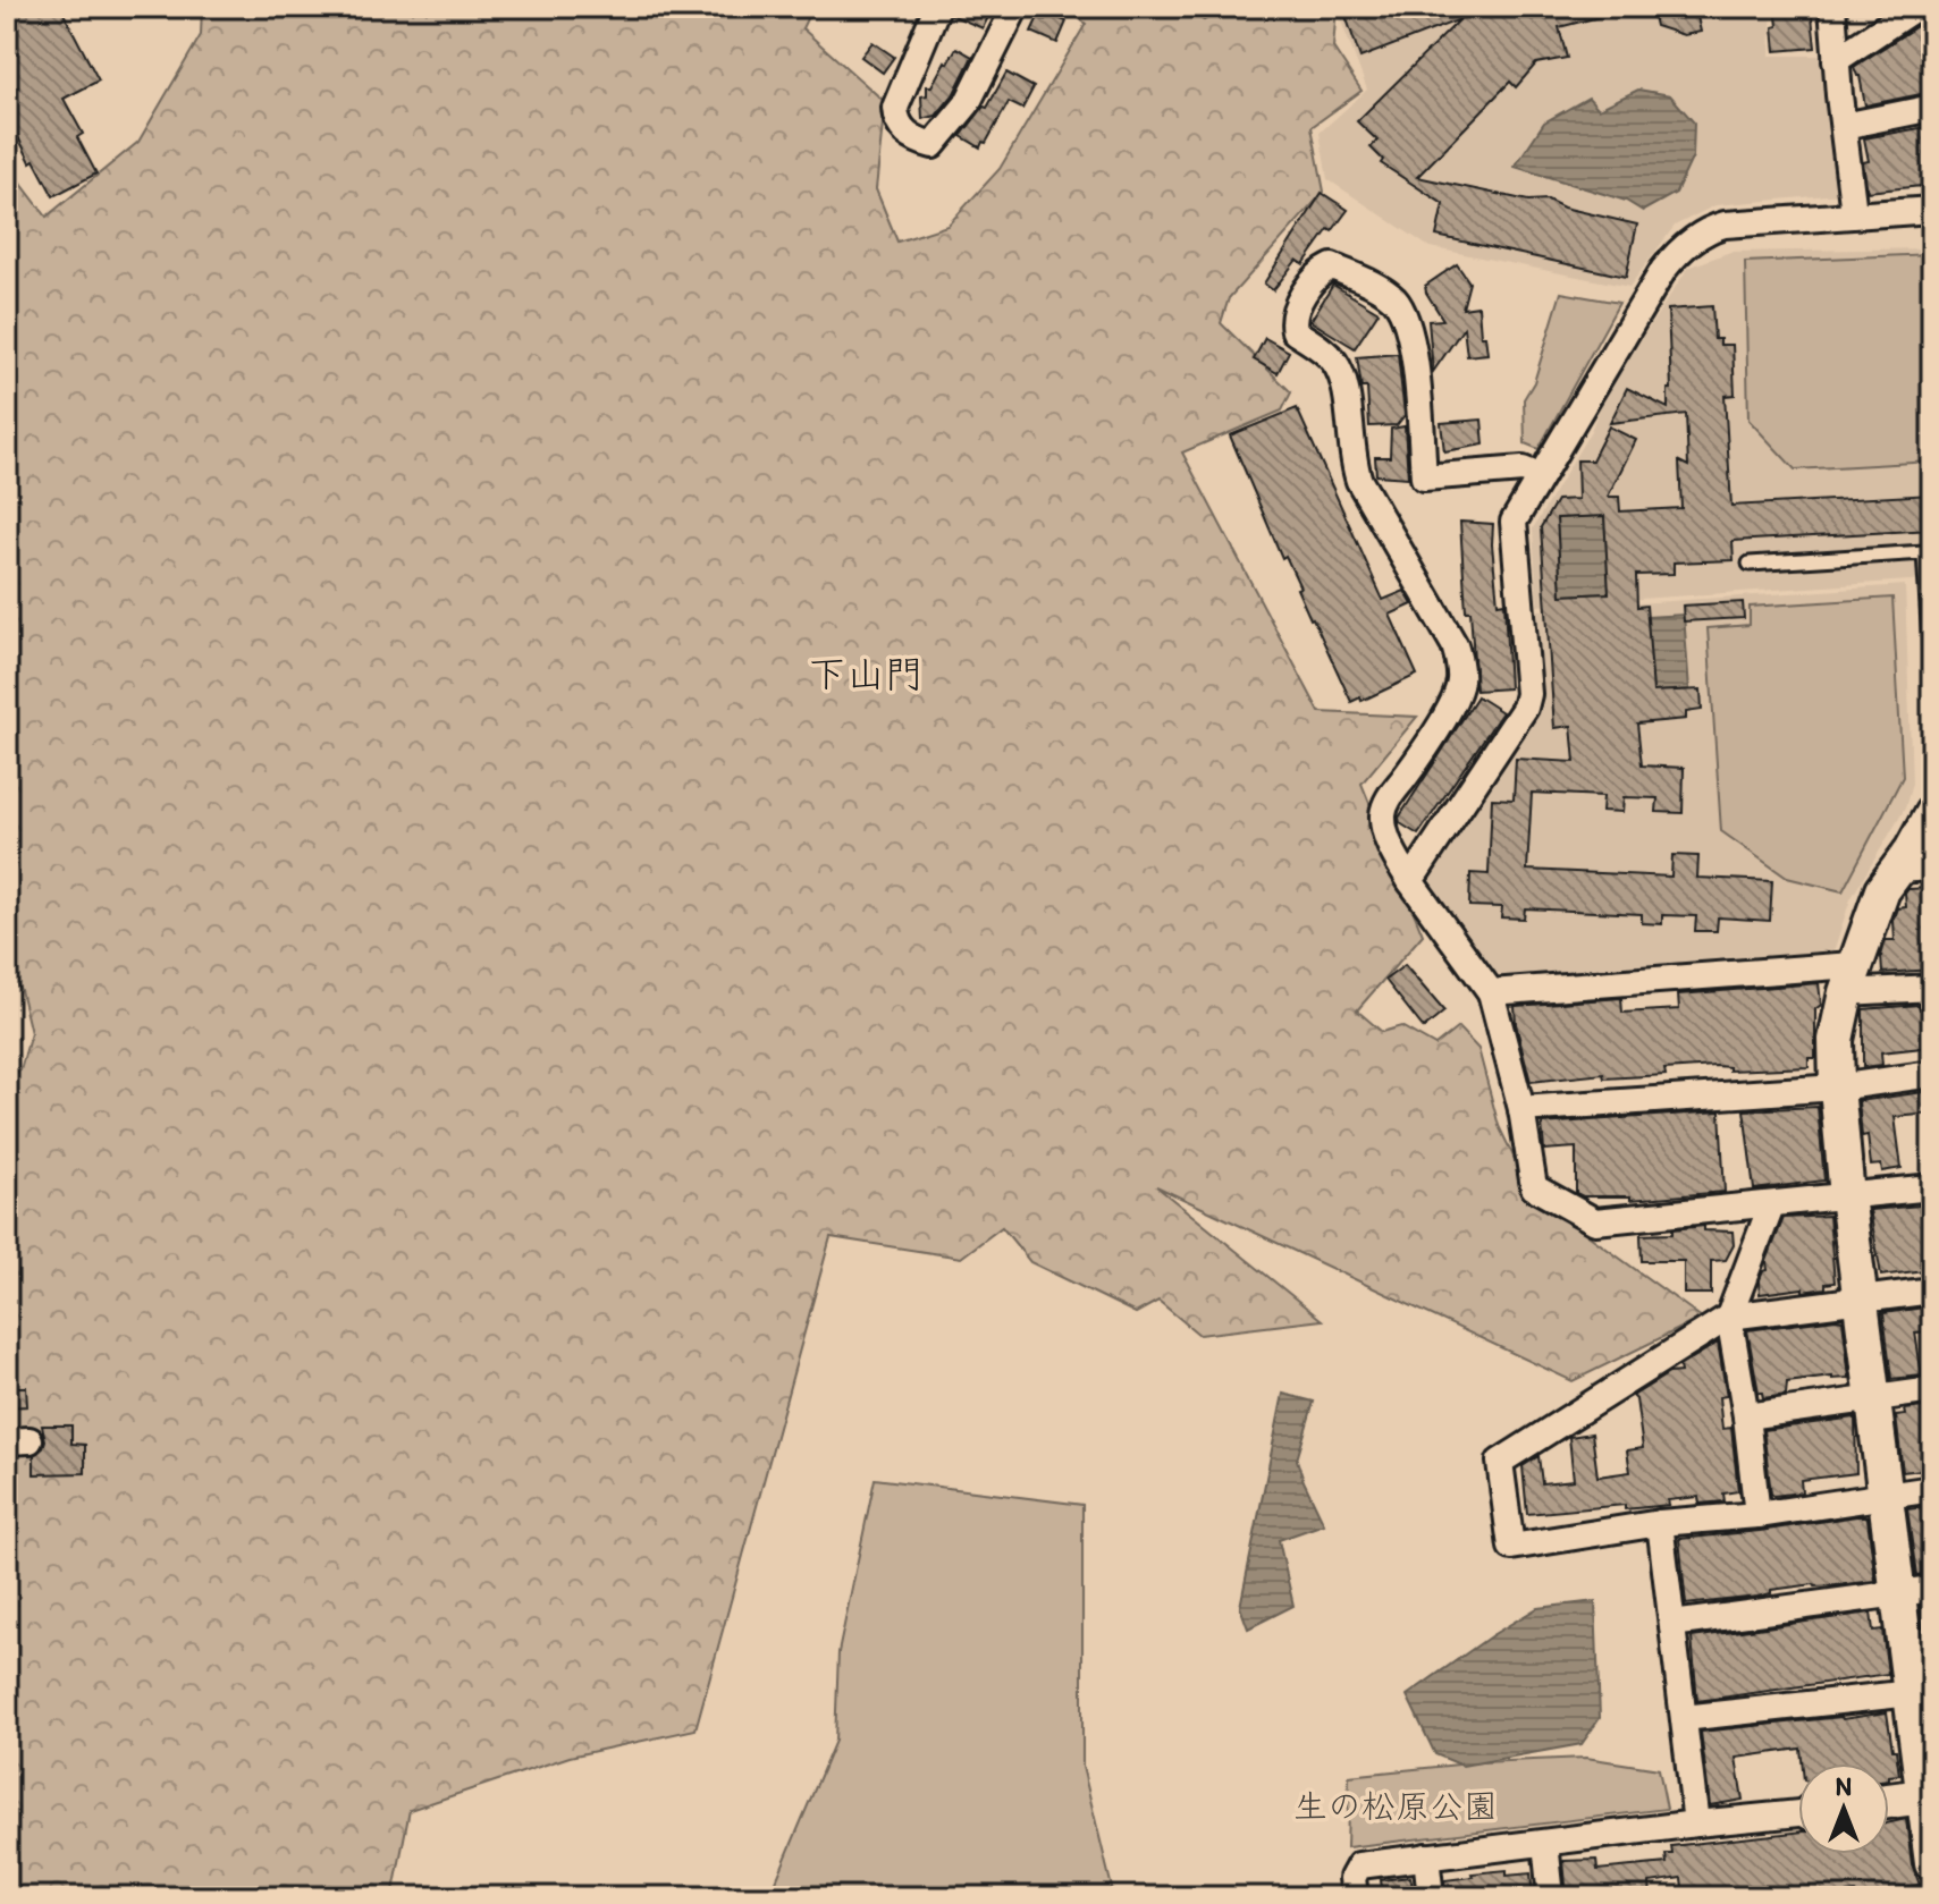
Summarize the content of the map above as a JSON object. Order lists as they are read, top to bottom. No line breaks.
{"districts":["下山門"],"parks":["生の松原公園"],"north":"top"}
